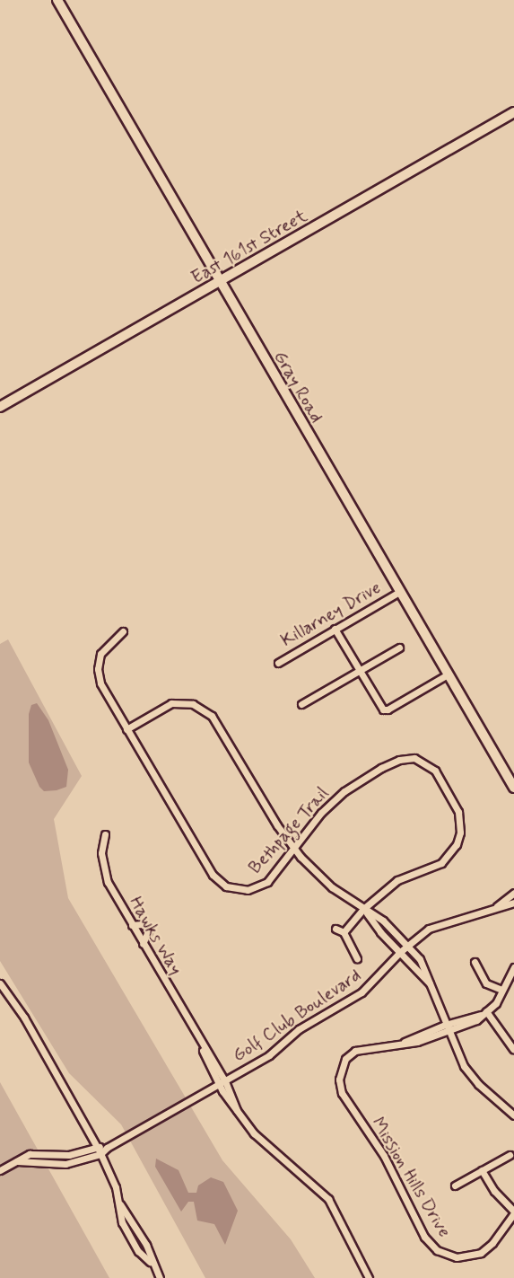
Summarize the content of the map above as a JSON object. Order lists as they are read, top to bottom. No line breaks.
{"streets":{"street":["East 161st Street","Gray Road","Killarney Drive","Bethpage Trail","Hawks Way","Golf Club Boulevard","Mission Hills Drive"]},"crossings":[["East 161st Street","Gray Road"],["Gray Road","Killarney Drive"],["Hawks Way","Golf Club Boulevard"]]}
